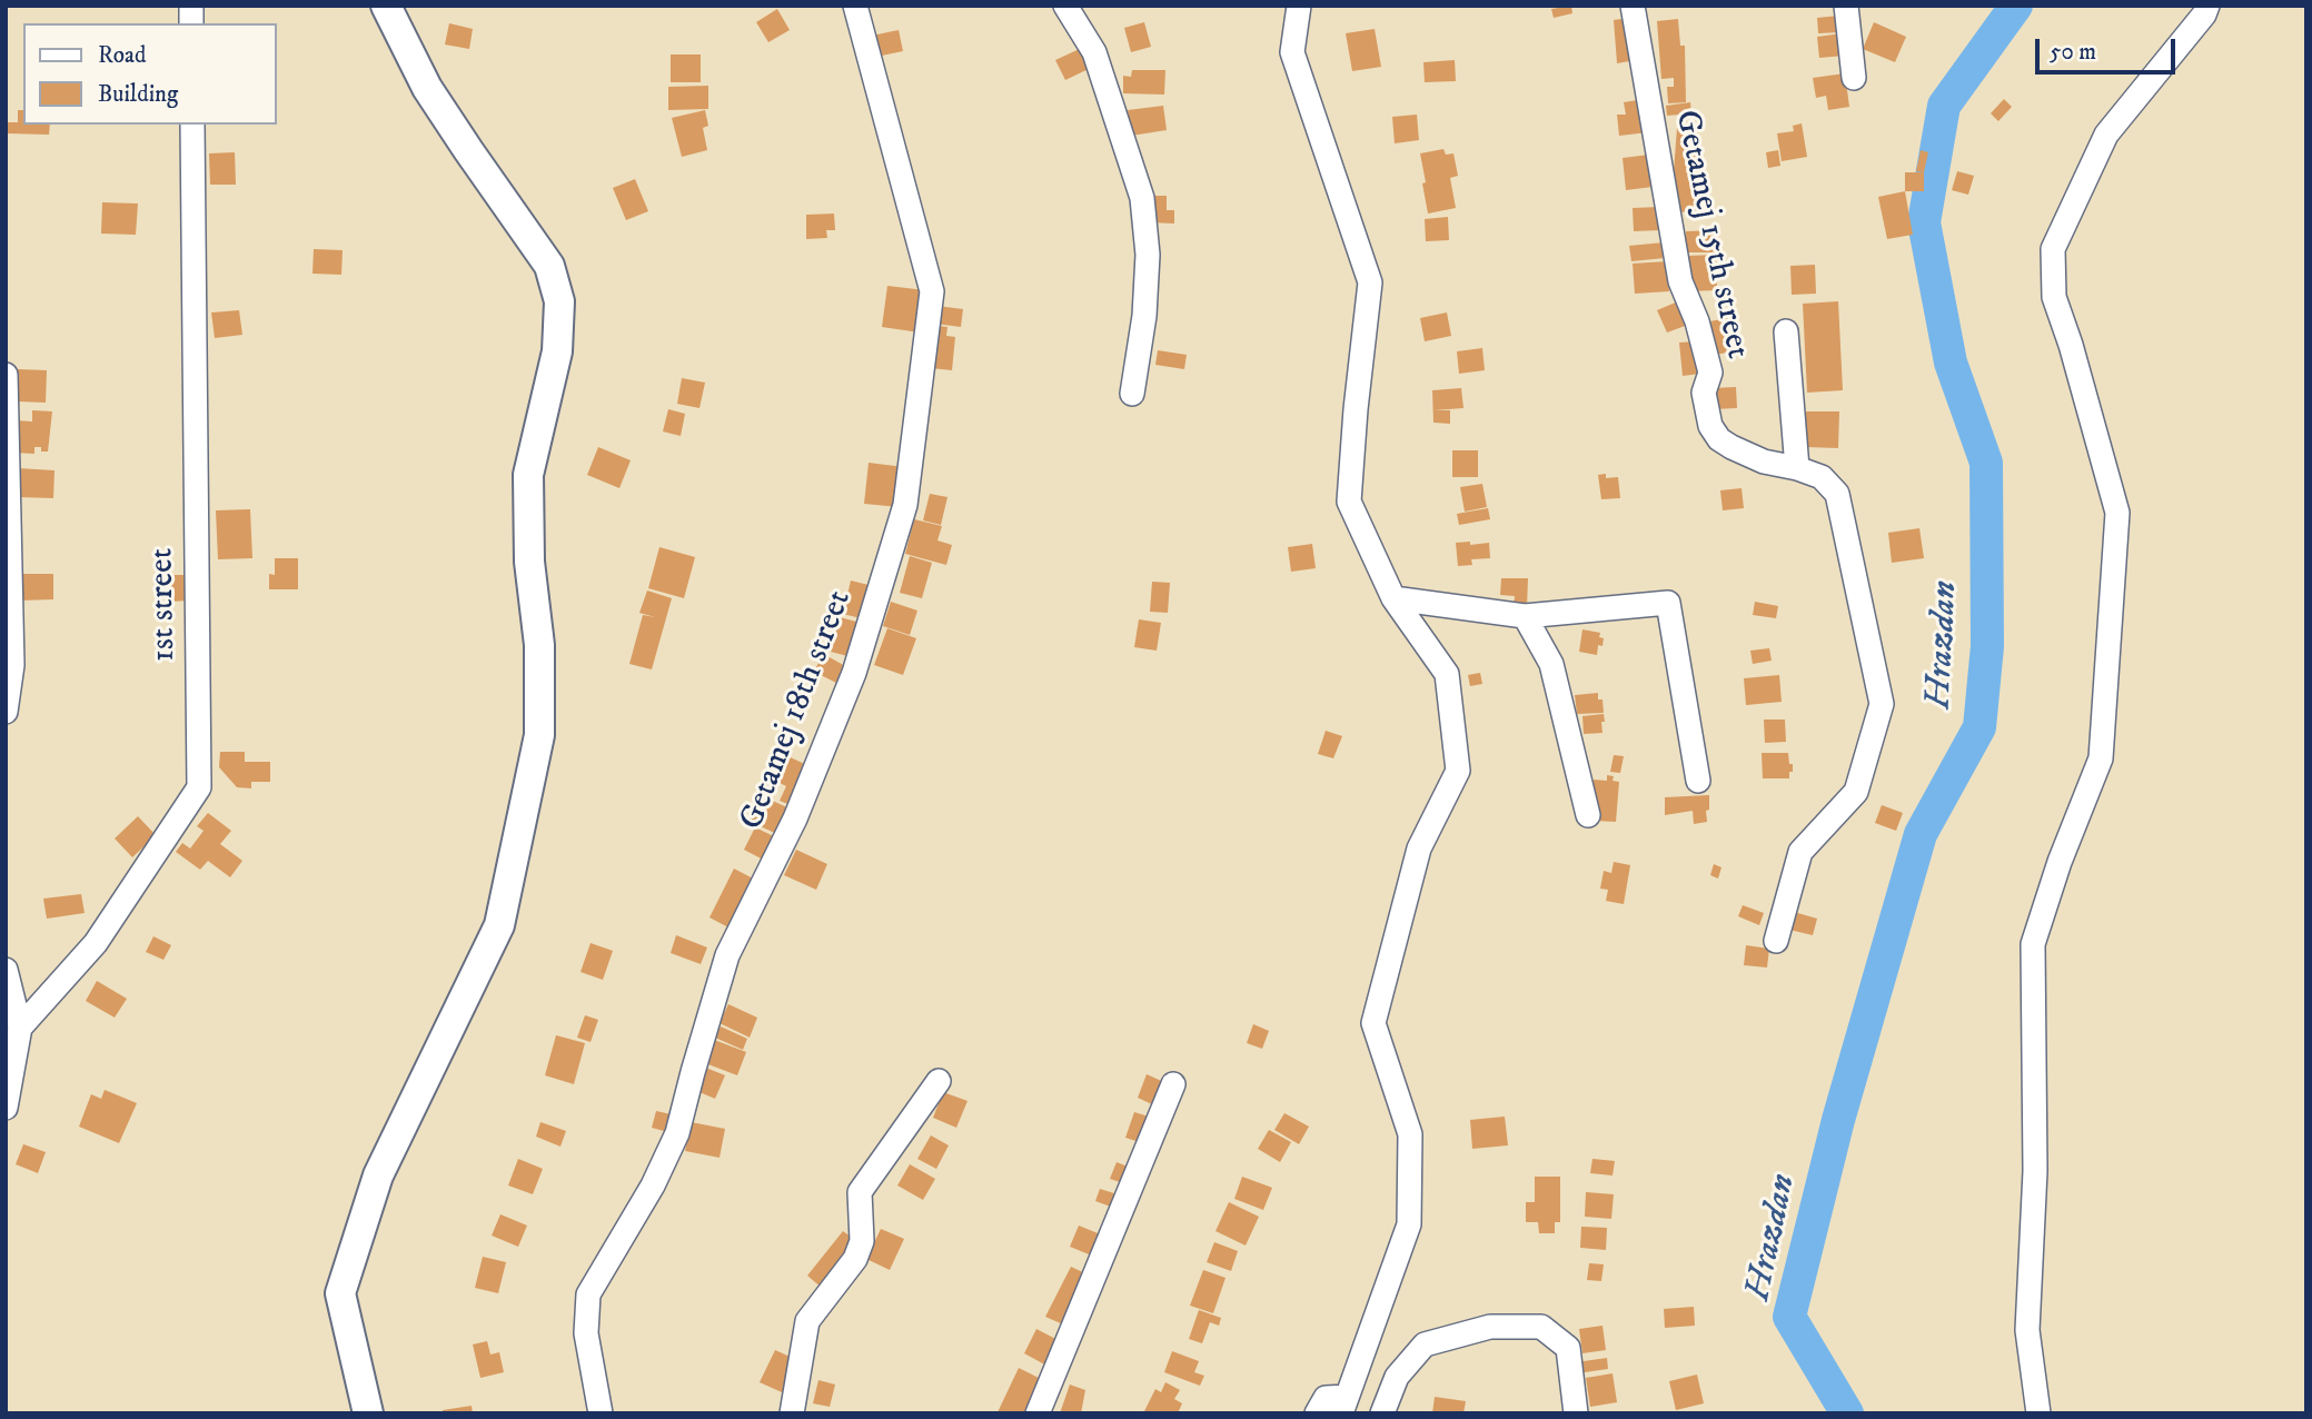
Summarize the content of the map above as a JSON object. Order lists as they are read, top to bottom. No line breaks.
{"streets":{"street":["Getamej 15th street","1st street","Getamej 18th street"]},"water":["Hrazdan"],"legend":["Road","Building"],"scale_bar":"50 m"}
